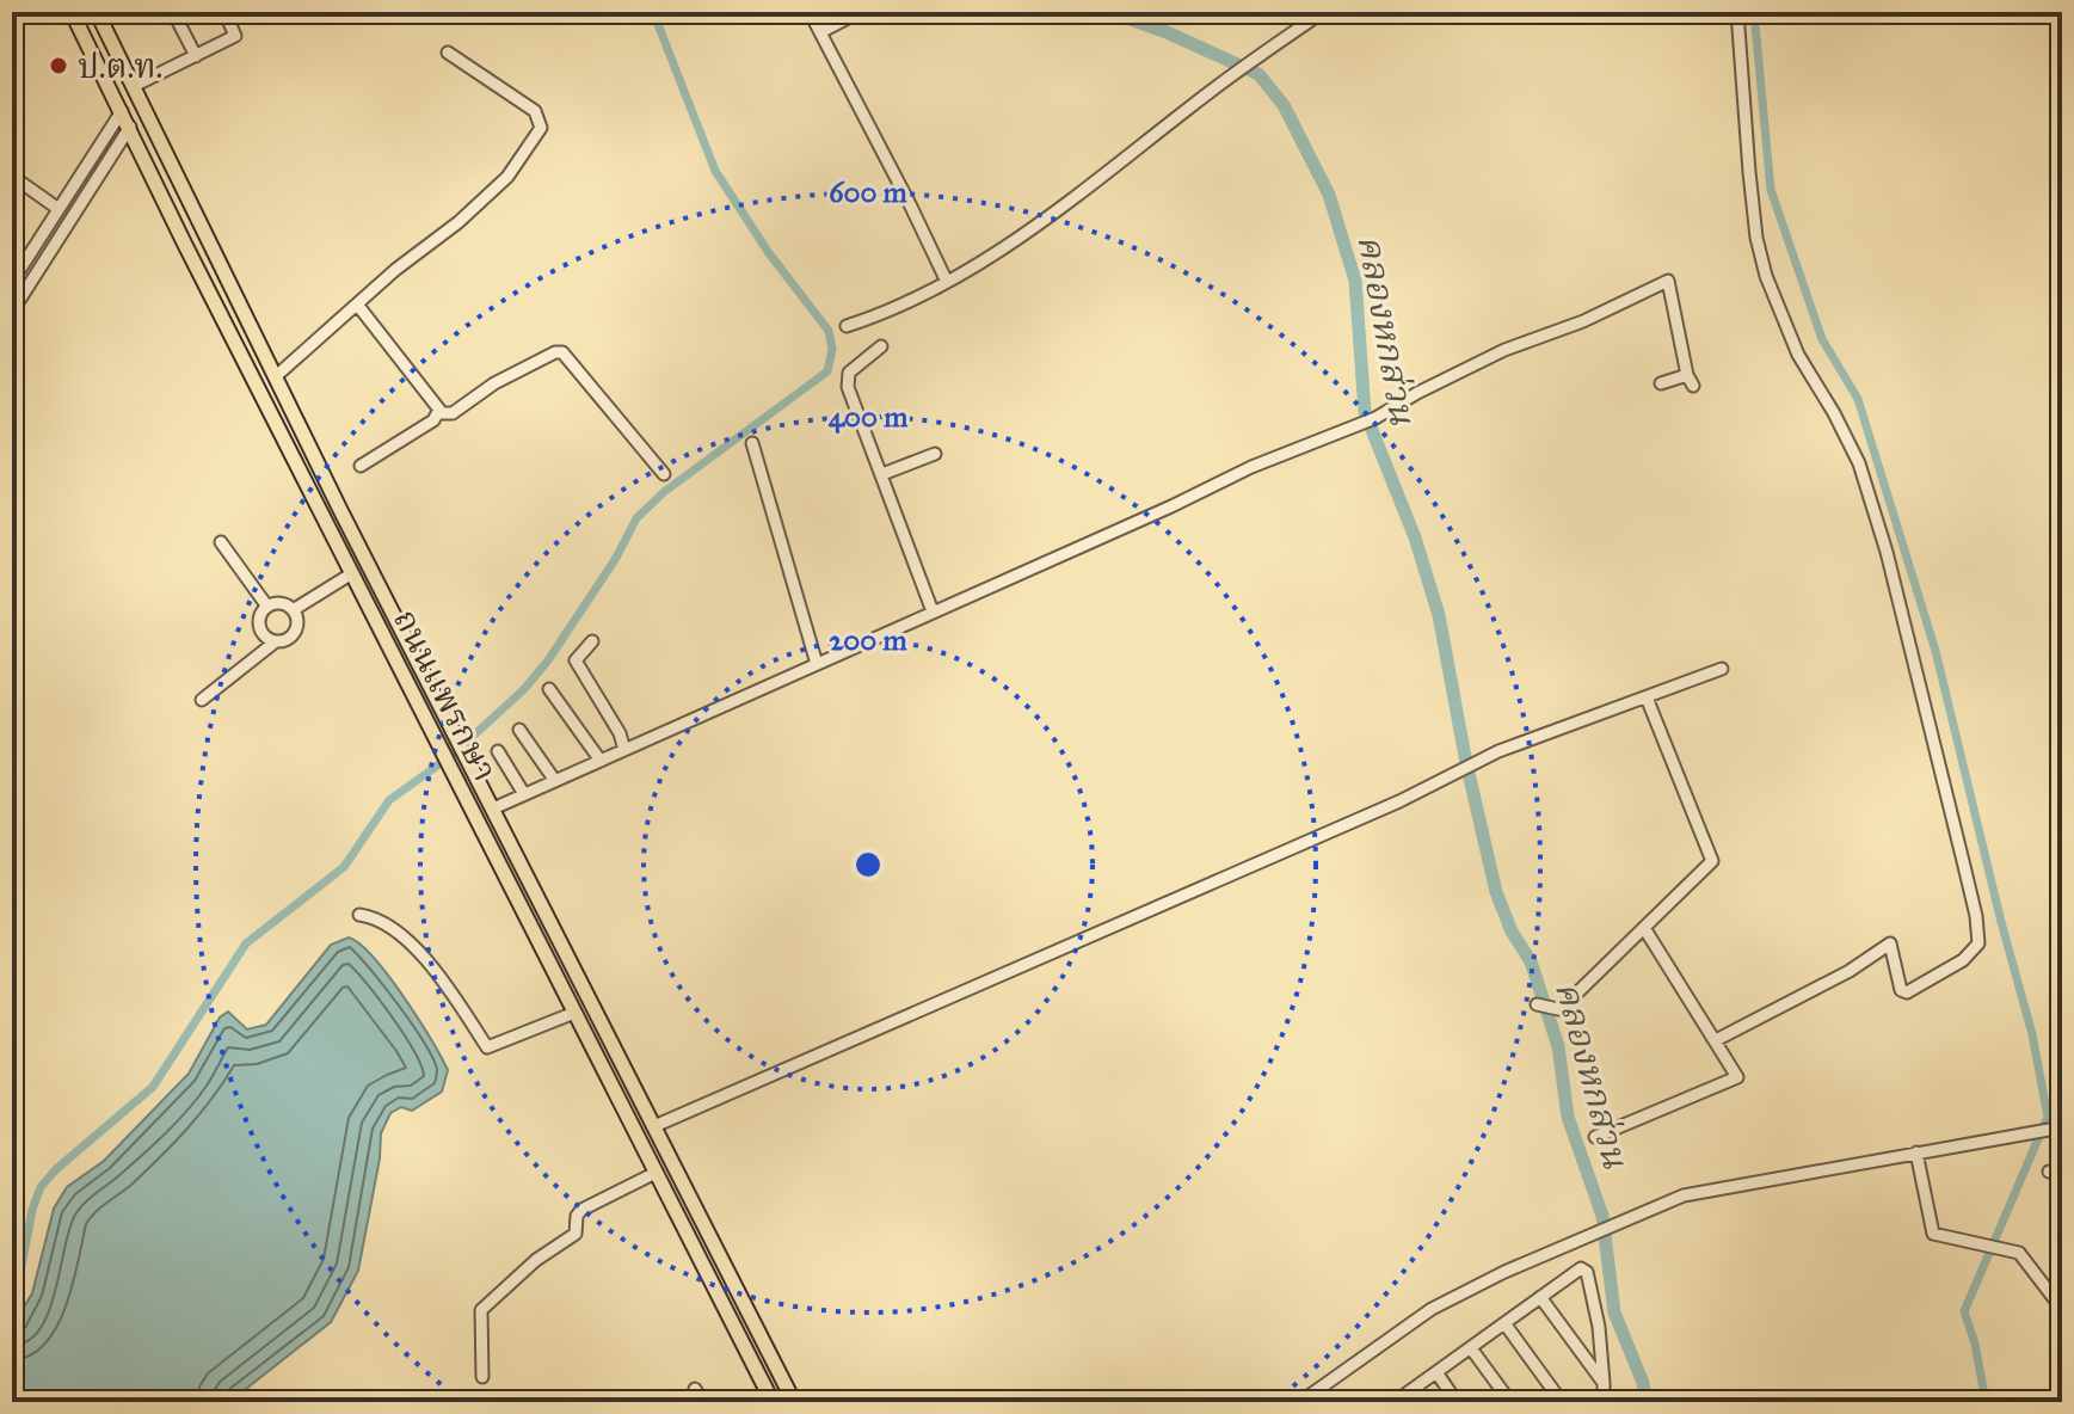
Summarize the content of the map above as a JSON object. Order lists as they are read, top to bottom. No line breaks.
{"streets":{"main road":["ถนนแพรกษา"]},"water":["คลองหกส่วน"],"places":["ป.ต.ท."],"rings":["600 m","400 m","200 m"]}
